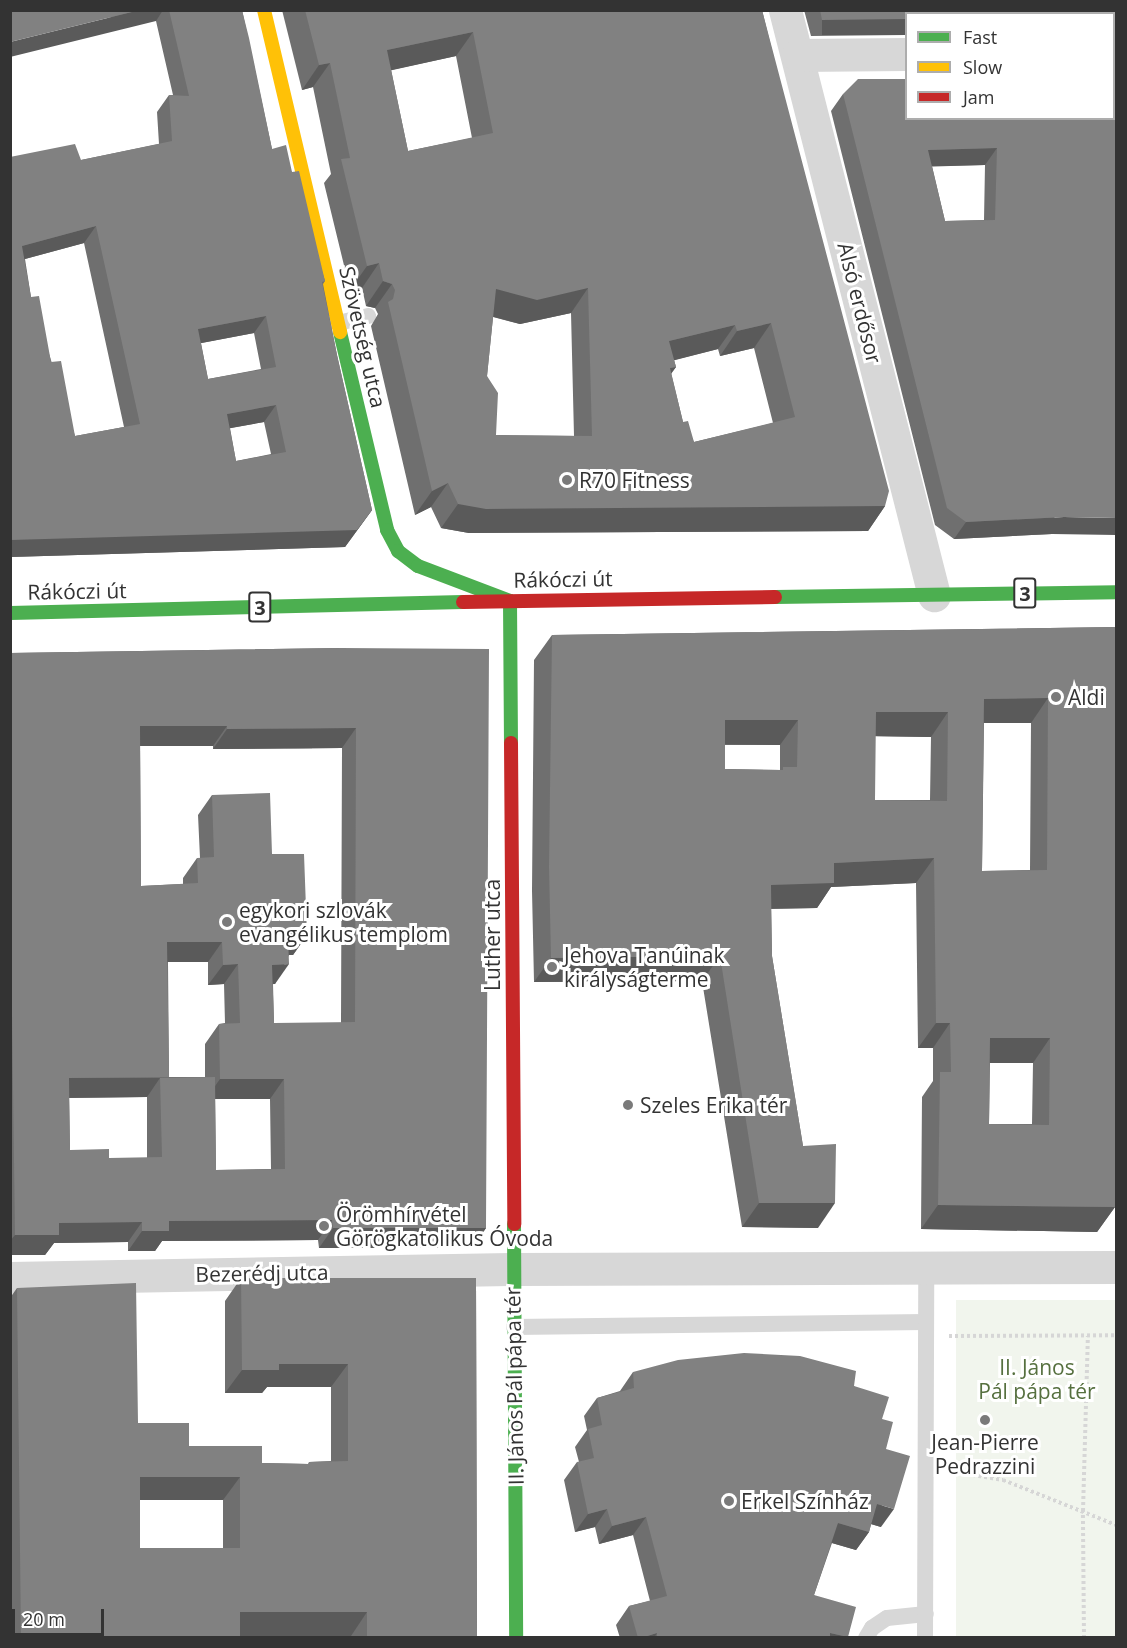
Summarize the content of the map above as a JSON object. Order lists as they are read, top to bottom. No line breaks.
{"streets":{"street":["Alsó erdősor","Szövetség utca","Rákóczi út","3","Luther utca","Bezerédj utca","II. János Pál pápa tér"]},"crossings":[["Alsó erdősor","Rákóczi út"],["Szövetség utca","Rákóczi út"],["Szövetség utca","Luther utca"],["Rákóczi út","Luther utca"],["Luther utca","Bezerédj utca"],["Luther utca","II. János Pál pápa tér"],["Bezerédj utca","II. János Pál pápa tér"]],"parks":["II. János Pál pápa tér"],"places":["R70 Fitness","Aldi","egykori szlovák evangélikus templom","Jehova Tanúinak királyságterme","Szeles Erika tér","Örömhírvétel Görögkatolikus Óvoda","Jean-Pierre Pedrazzini","Erkel Színház"],"legend":["Fast","Slow","Jam"],"scale_bar":"20 m"}
